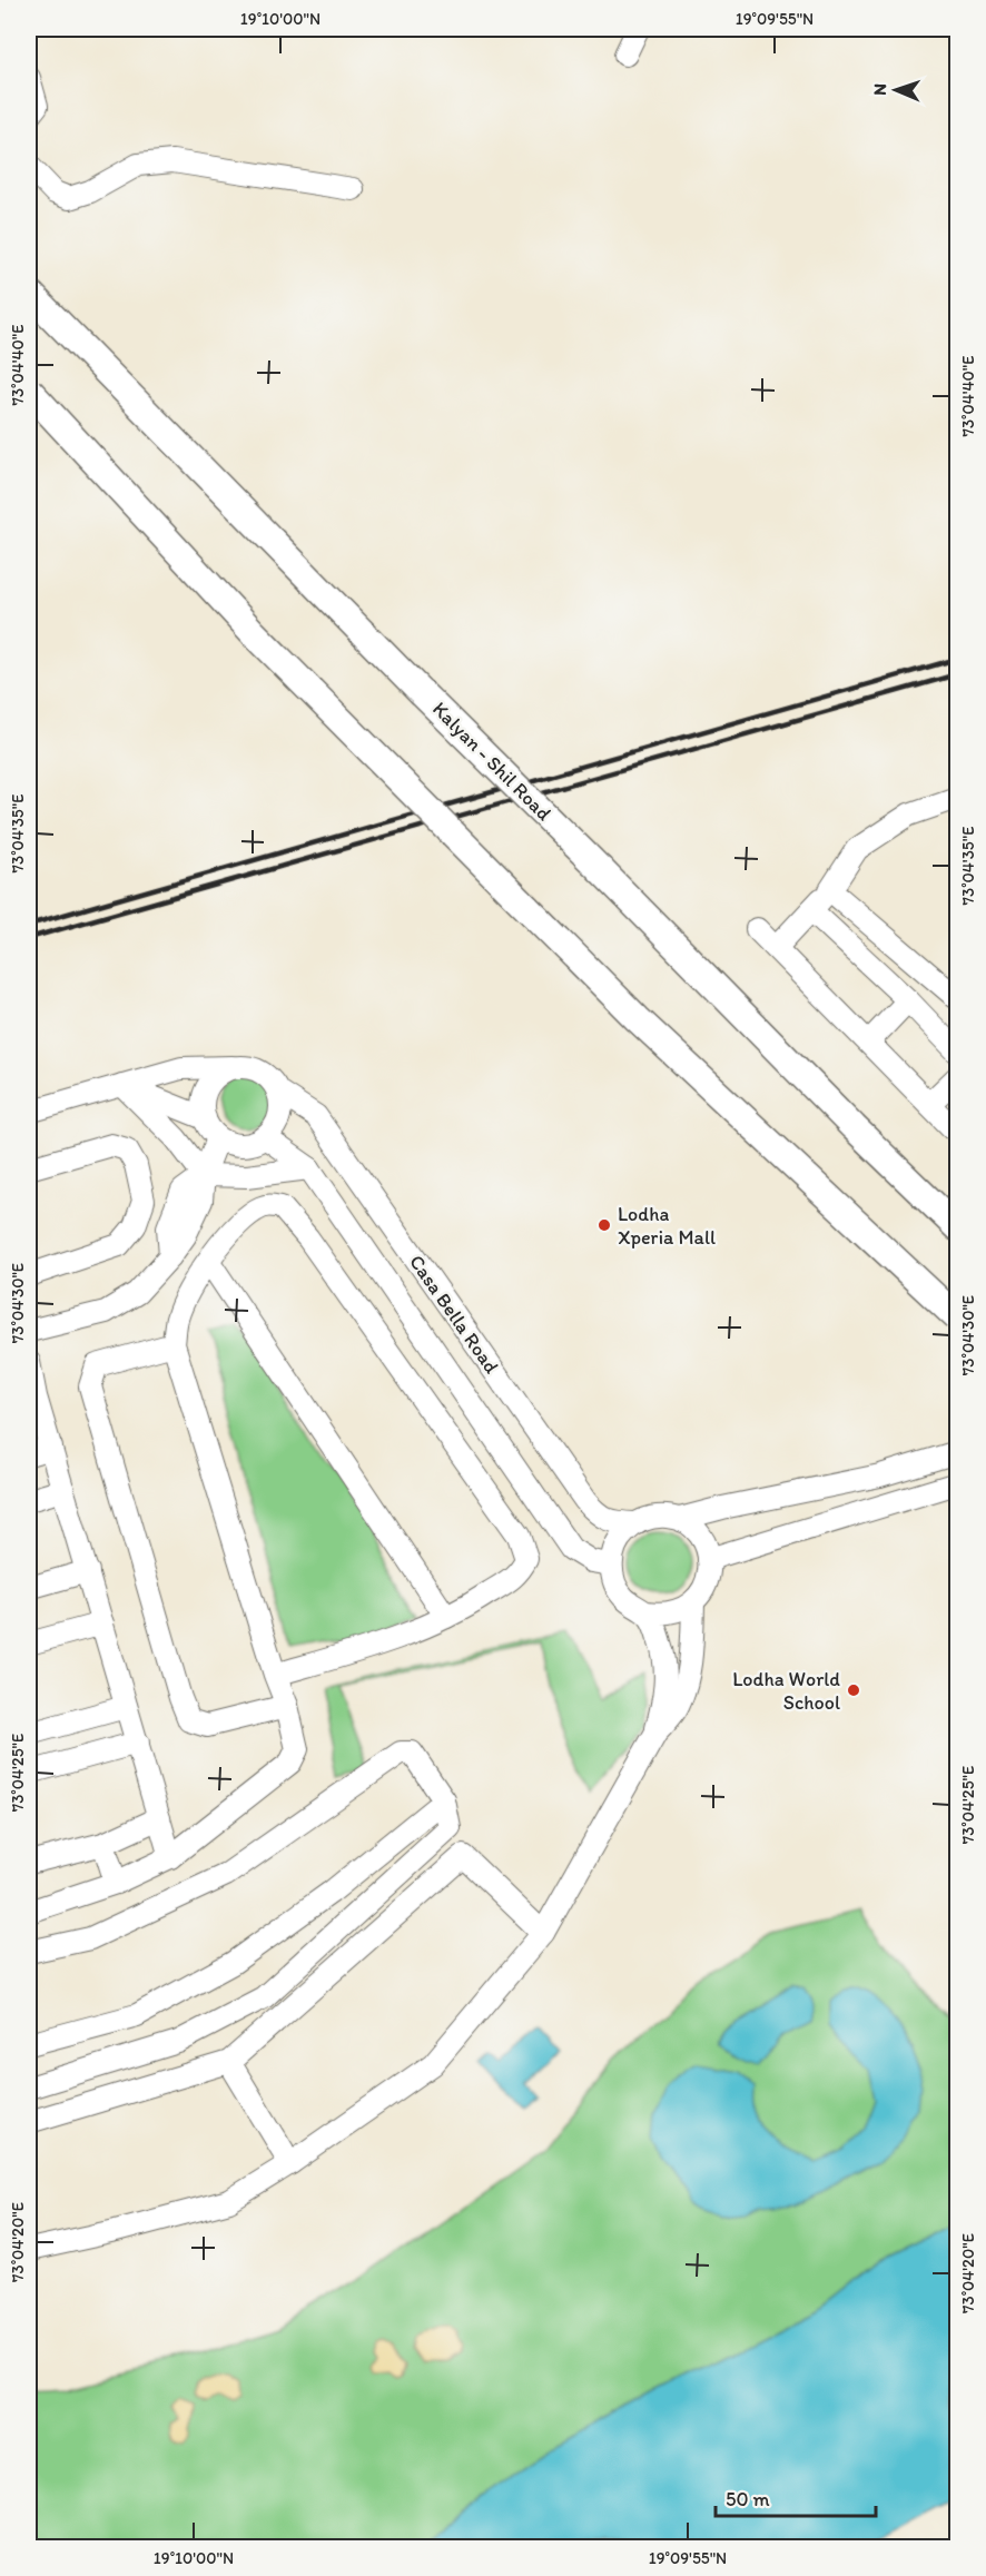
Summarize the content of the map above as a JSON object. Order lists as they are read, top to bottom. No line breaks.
{"streets":{"main road":["Kalyan - Shil Road"],"street":["Casa Bella Road"]},"places":["Lodha Xperia Mall","Lodha World School"],"scale_bar":"50 m","north":"left","coordinates":["19°10'00\"N","19°09'55\"N","73°04'40\"E","73°04'35\"E","73°04'30\"E","73°04'25\"E","73°04'20\"E"]}
